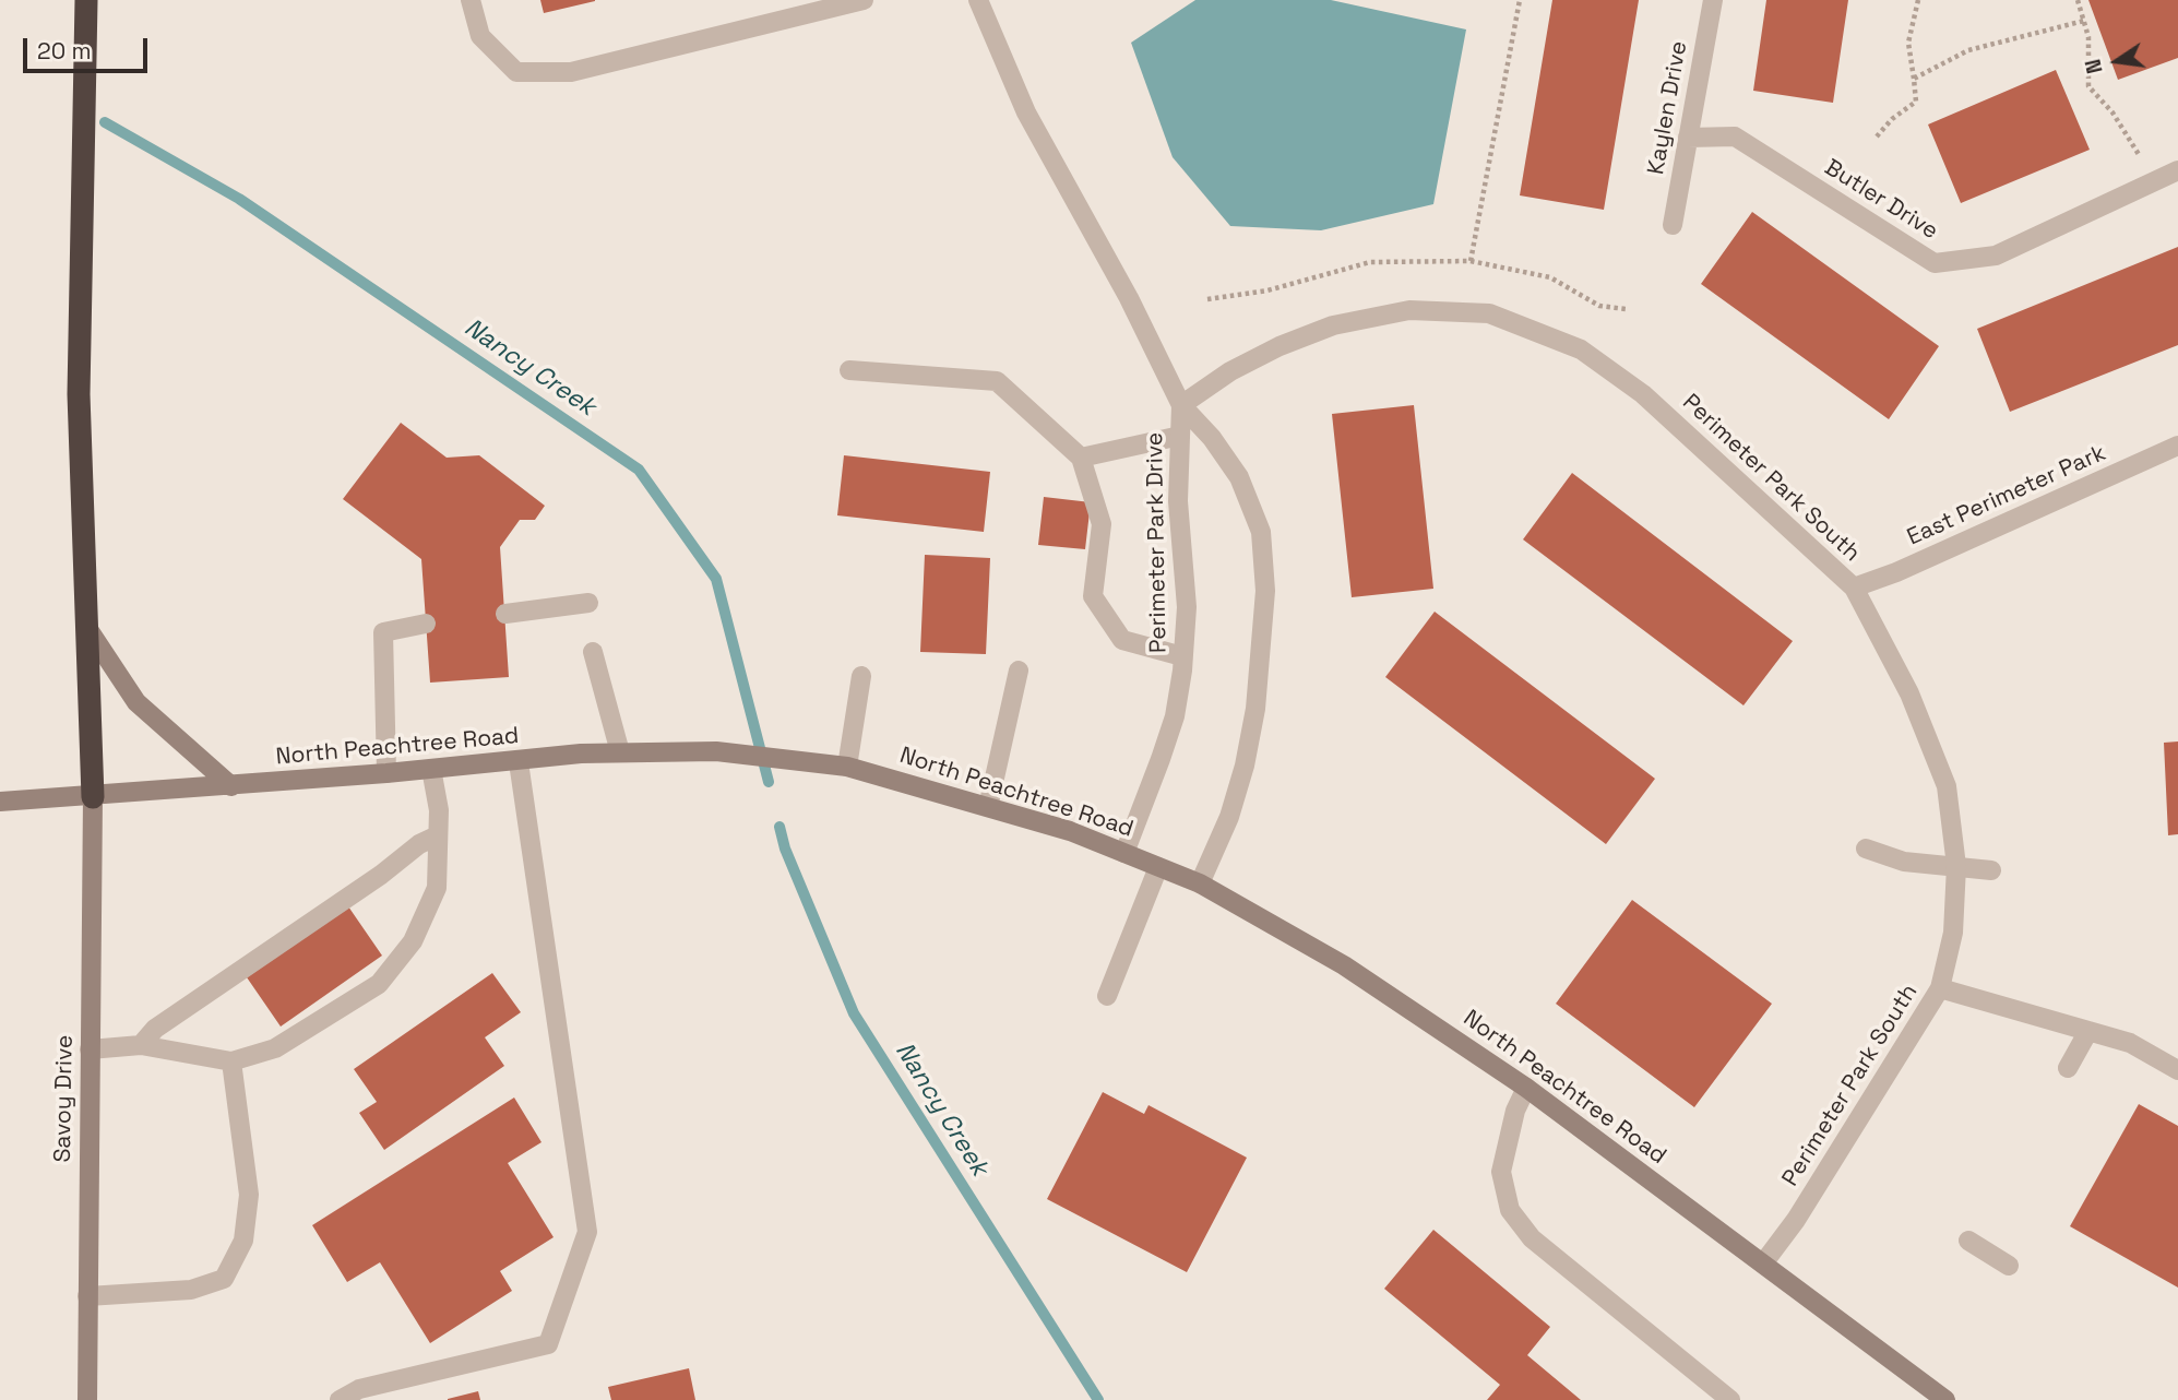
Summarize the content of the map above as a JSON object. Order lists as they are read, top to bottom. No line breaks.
{"streets":{"street":["Kaylen Drive","Butler Drive","Perimeter Park South","East Perimeter Park","Perimeter Park Drive","North Peachtree Road","Savoy Drive"]},"crossings":[["Kaylen Drive","Butler Drive"],["Perimeter Park South","East Perimeter Park"],["Perimeter Park South","Perimeter Park Drive"],["Perimeter Park South","North Peachtree Road"],["Perimeter Park Drive","North Peachtree Road"],["North Peachtree Road","Savoy Drive"]],"water":["Nancy Creek"],"scale_bar":"20 m","north":"left"}
